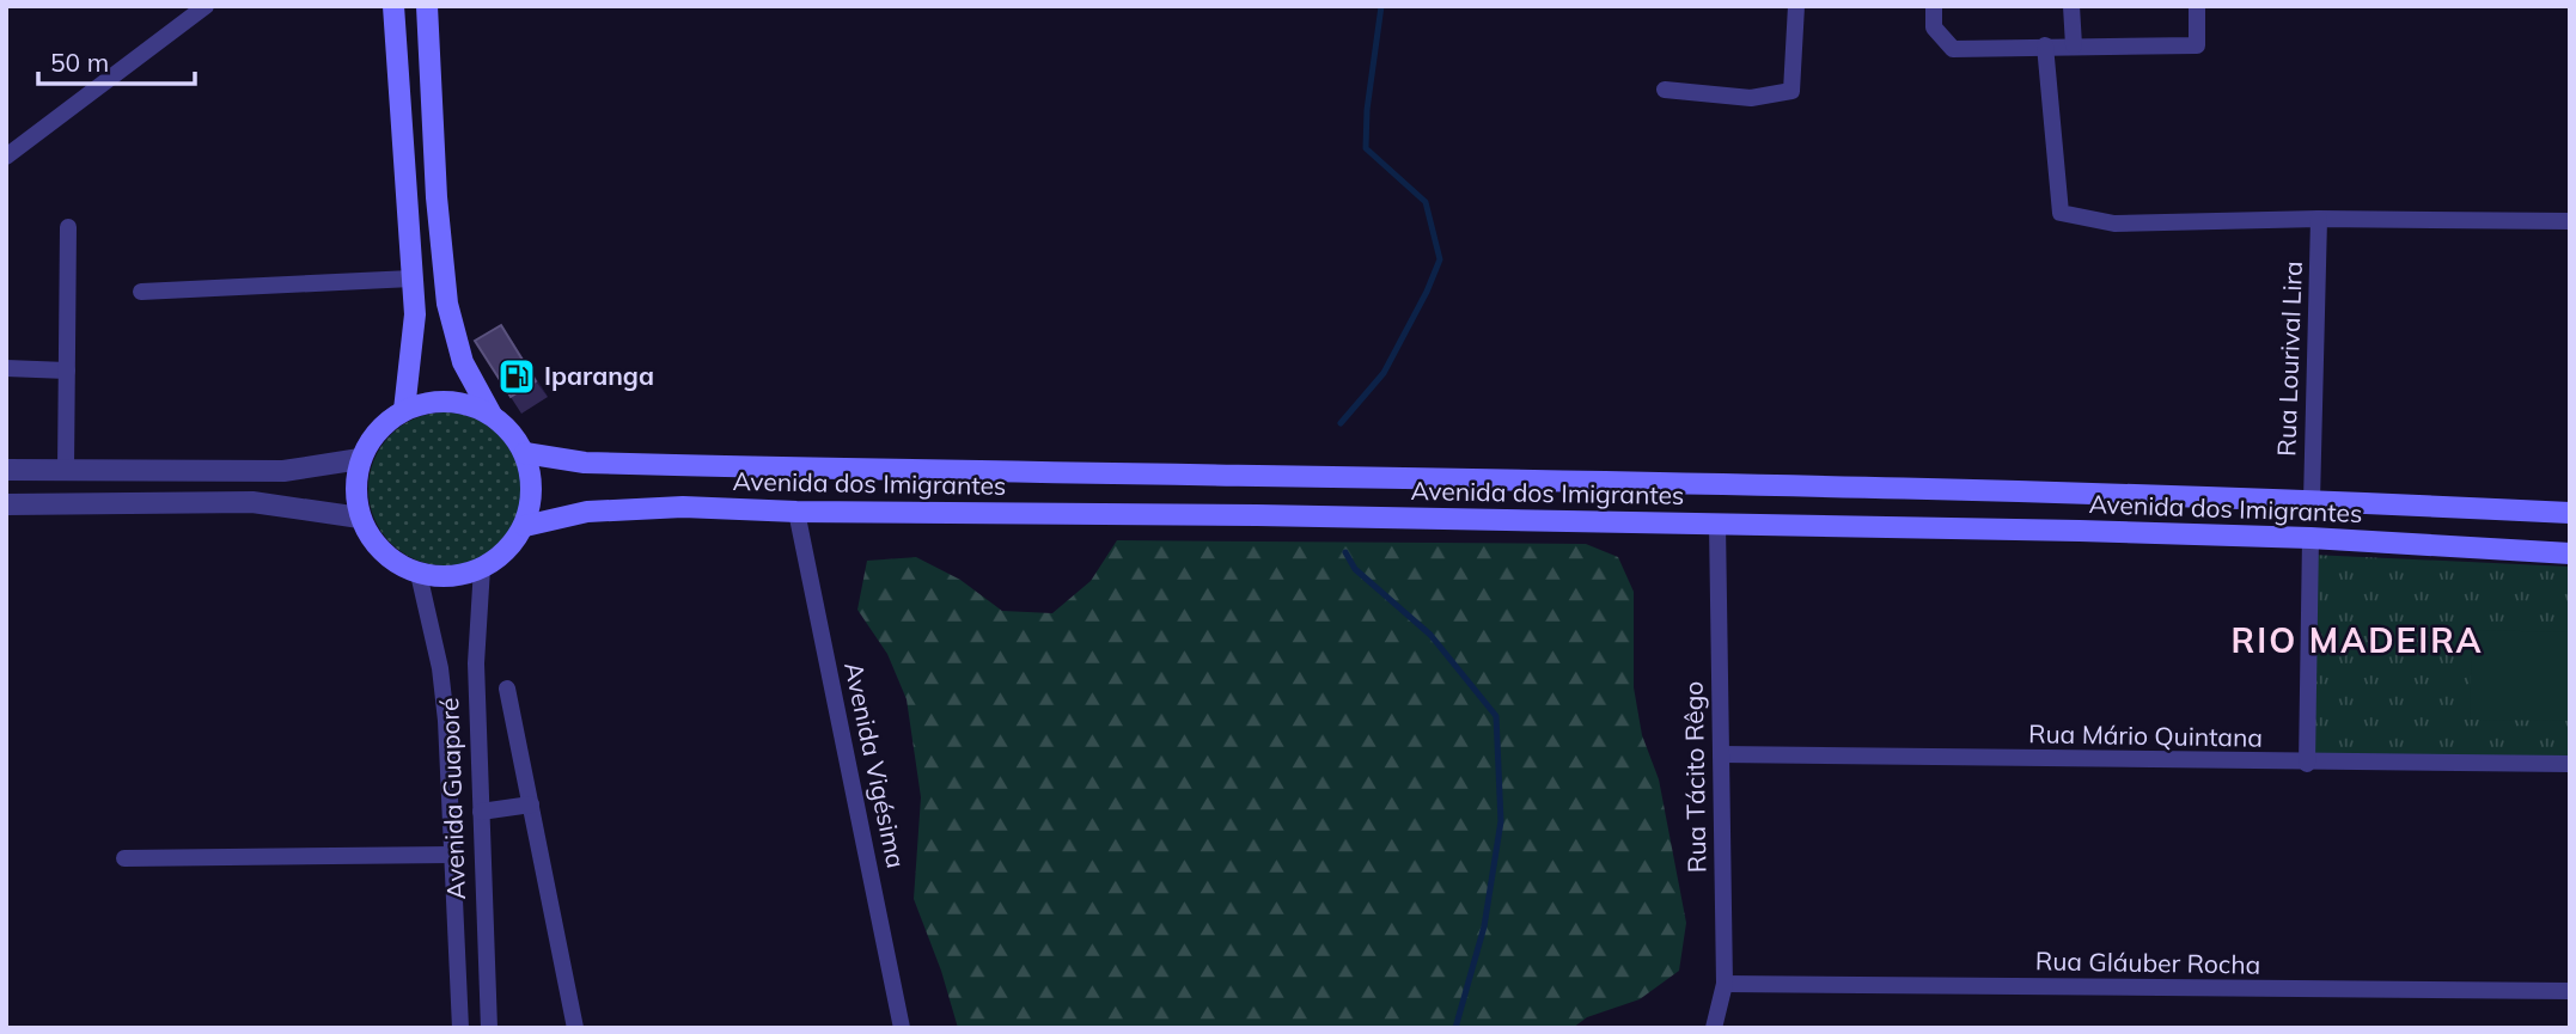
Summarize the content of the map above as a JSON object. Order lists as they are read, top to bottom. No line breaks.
{"streets":{"main road":["Avenida dos Imigrantes"],"street":["Rua Lourival Lira","Rua Mário Quintana","Avenida Vigésima","Rua Tácito Rêgo","Avenida Guaporé","Rua Gláuber Rocha"]},"crossings":[["Rua Lourival Lira","Avenida dos Imigrantes"],["Avenida dos Imigrantes","Avenida Vigésima"],["Avenida dos Imigrantes","Rua Tácito Rêgo"],["Avenida dos Imigrantes","Avenida Guaporé"],["Rua Mário Quintana","Rua Tácito Rêgo"],["Rua Tácito Rêgo","Rua Gláuber Rocha"]],"districts":["RIO MADEIRA"],"places":{"fuel station":["Iparanga"]},"scale_bar":"50 m"}
